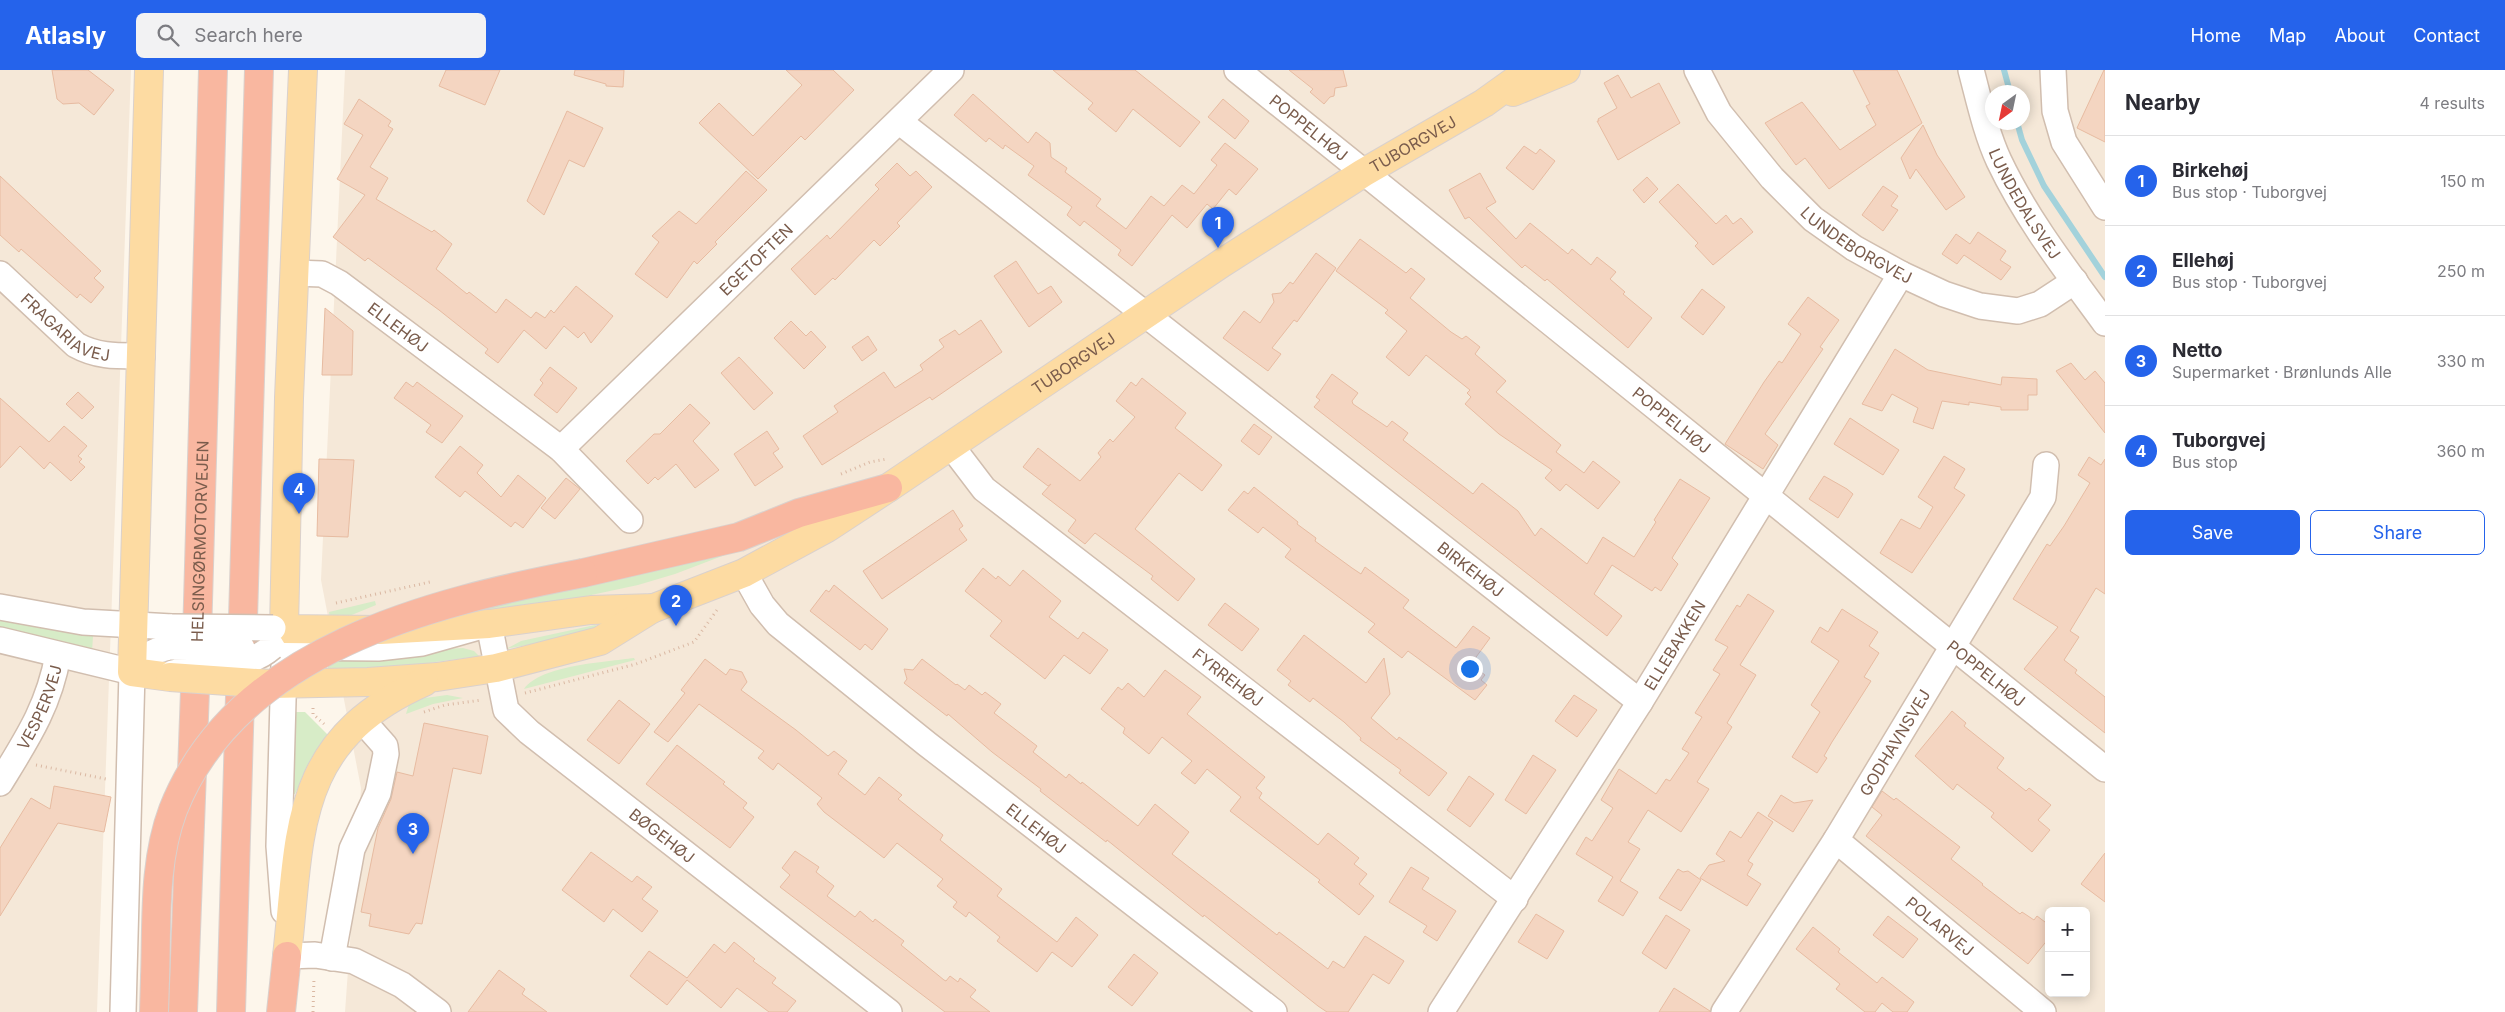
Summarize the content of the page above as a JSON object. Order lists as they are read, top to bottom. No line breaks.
{"streets":{"highway":["HELSINGØRMOTORVEJEN"],"main road":["TUBORGVEJ"],"street":["POPPELHØJ","LUNDEDALSVEJ","LUNDEBORGVEJ","EGETOFTEN","FRAGARIAVEJ","ELLEHØJ","BIRKEHØJ","ELLEBAKKEN","FYRREHØJ","VESPERVEJ","GODHAVNSVEJ","BØGEHØJ","POLARVEJ"]},"crossings":[["POPPELHØJ","TUBORGVEJ"],["POPPELHØJ","ELLEBAKKEN"],["POPPELHØJ","GODHAVNSVEJ"],["TUBORGVEJ","ELLEHØJ"],["TUBORGVEJ","BIRKEHØJ"],["TUBORGVEJ","FYRREHØJ"],["TUBORGVEJ","VESPERVEJ"],["TUBORGVEJ","BØGEHØJ"],["LUNDEDALSVEJ","LUNDEBORGVEJ"],["LUNDEBORGVEJ","ELLEBAKKEN"],["EGETOFTEN","ELLEHØJ"],["EGETOFTEN","BIRKEHØJ"],["BIRKEHØJ","ELLEBAKKEN"],["ELLEBAKKEN","FYRREHØJ"],["GODHAVNSVEJ","POLARVEJ"]],"north":"bottom left","page":{"header":"Atlasly","search":"Search here","nav":["Home","Map","About","Contact"],"heading":["Nearby","4 results"],"list":[{"mark":"1","name":"Birkehøj","note":"Bus stop · Tuborgvej","value":"150 m"},{"mark":"2","name":"Ellehøj","note":"Bus stop · Tuborgvej","value":"250 m"},{"mark":"3","name":"Netto","note":"Supermarket · Brønlunds Alle","value":"330 m"},{"mark":"4","name":"Tuborgvej","note":"Bus stop","value":"360 m"}],"pins":["1","4","2","3"],"buttons":["Save","Share"],"map_buttons":["+","−"]}}
